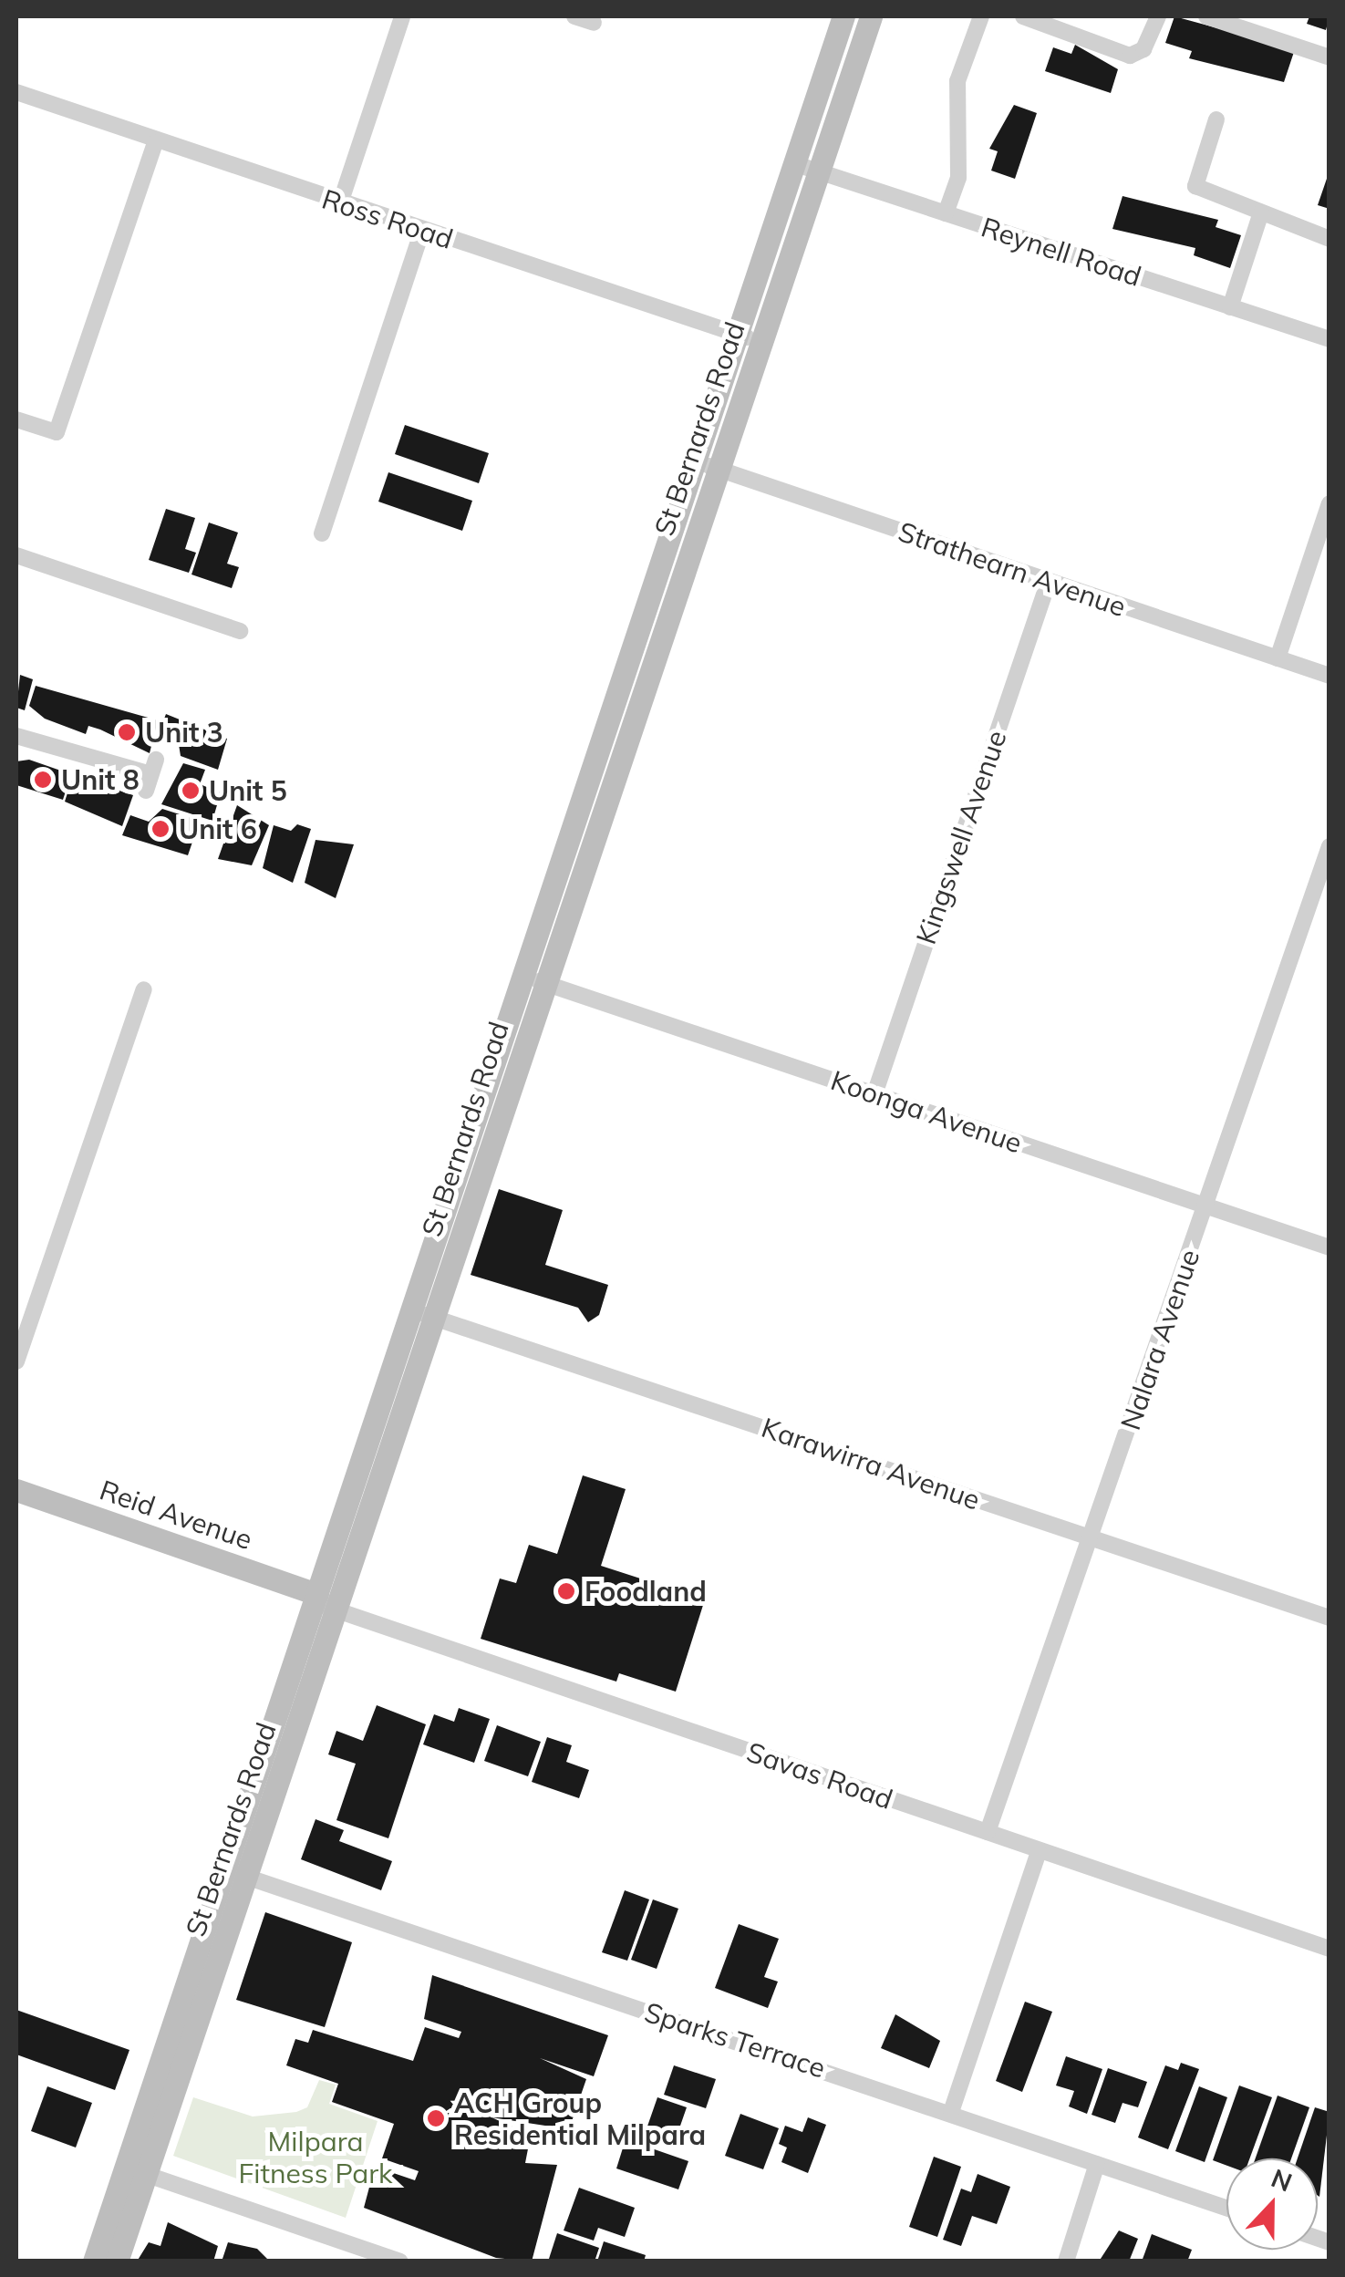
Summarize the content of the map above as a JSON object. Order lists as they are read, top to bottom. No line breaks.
{"streets":{"main road":["St Bernards Road","Reid Avenue"],"street":["Ross Road","Reynell Road","Strathearn Avenue","Kingswell Avenue","Koonga Avenue","Nalara Avenue","Karawirra Avenue","Savas Road","Sparks Terrace"]},"crossings":[["Ross Road","St Bernards Road"],["Reynell Road","St Bernards Road"],["St Bernards Road","Strathearn Avenue"],["St Bernards Road","Koonga Avenue"],["St Bernards Road","Karawirra Avenue"],["St Bernards Road","Reid Avenue"],["St Bernards Road","Savas Road"],["St Bernards Road","Sparks Terrace"],["Strathearn Avenue","Kingswell Avenue"],["Kingswell Avenue","Koonga Avenue"],["Koonga Avenue","Nalara Avenue"],["Nalara Avenue","Karawirra Avenue"],["Nalara Avenue","Savas Road"]],"parks":["Milpara Fitness Park"],"places":["Unit 3","Unit 8","Unit 5","Unit 6","Foodland","ACH Group Residential Milpara"],"north":"top"}
